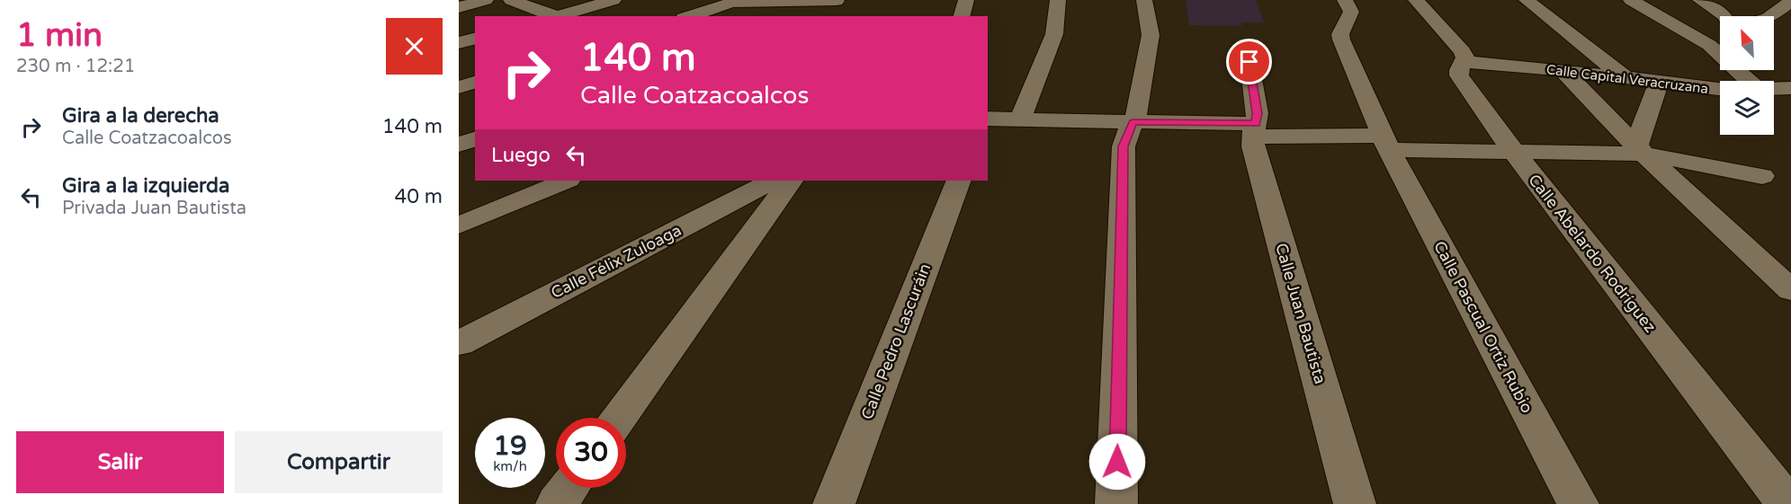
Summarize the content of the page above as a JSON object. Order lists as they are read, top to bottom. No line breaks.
{"streets":{"street":["Calle Capital Veracruzana","Calle Abelardo Rodríguez","Calle Félix Zuloaga","Calle Juan Bautista","Calle Pascual Ortiz Rubio","Calle Pedro Lascuráin"]},"crossings":[["Calle Capital Veracruzana","Calle Abelardo Rodríguez"]],"north":"top left","page":{"heading":["1 min","230 m · 12:21"],"turn":["140 m","Calle Coatzacoalcos"],"list":[{"name":"Gira a la derecha","note":"Calle Coatzacoalcos","value":"140 m"},{"name":"Gira a la izquierda","note":"Privada Juan Bautista","value":"40 m"}],"then":"Luego","speed":"19 km/h","limit":"30","buttons":["Salir","Compartir"]}}
